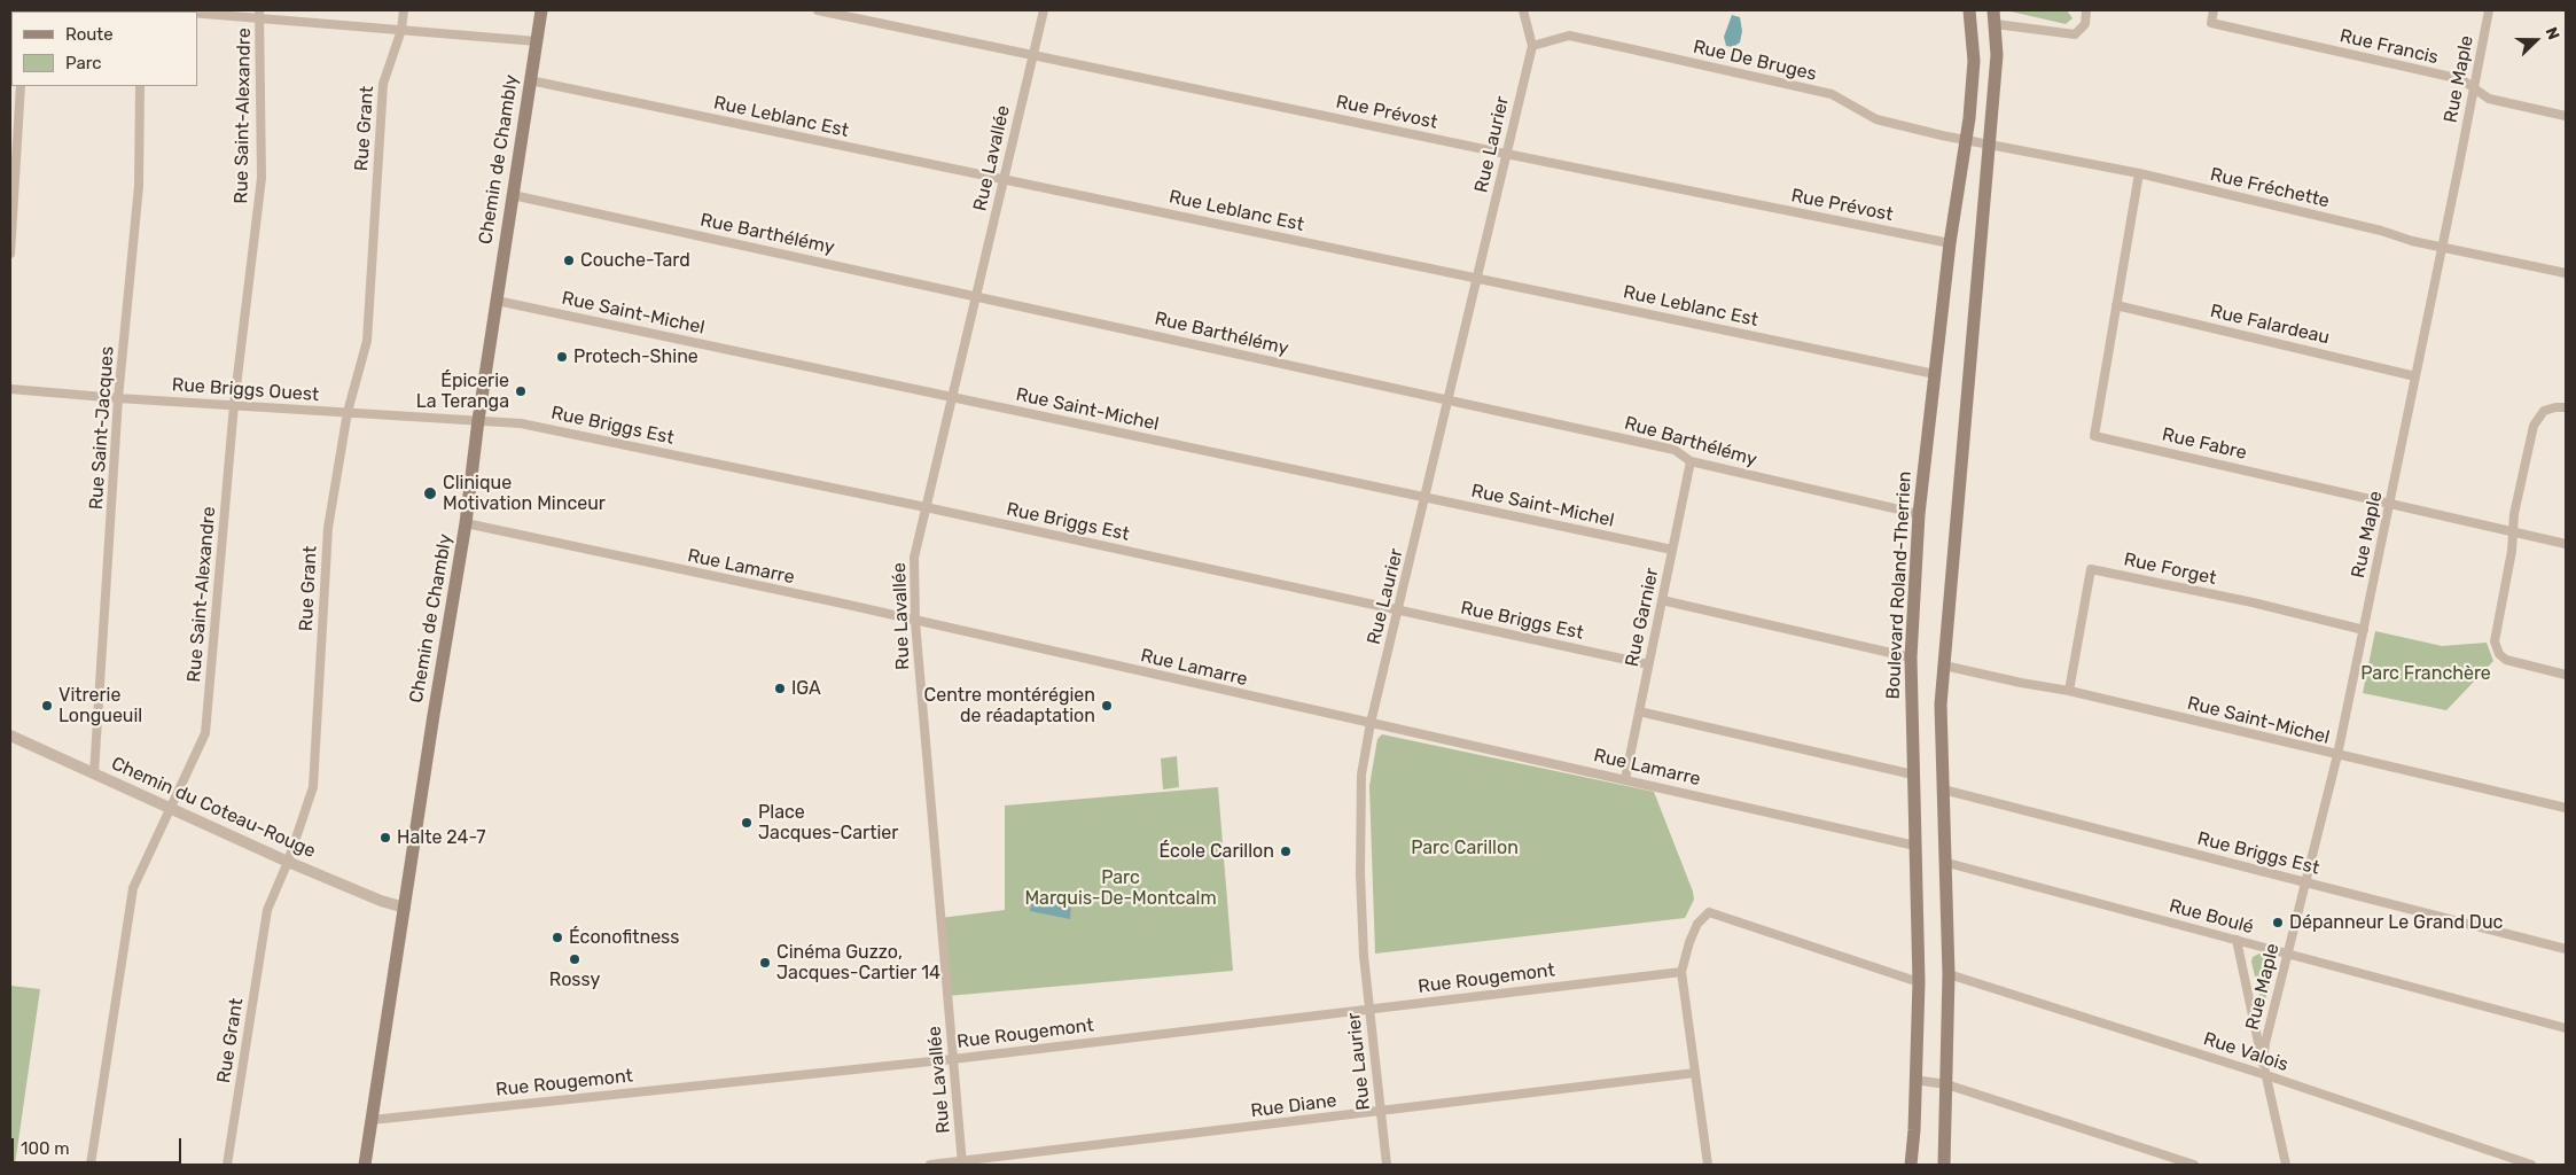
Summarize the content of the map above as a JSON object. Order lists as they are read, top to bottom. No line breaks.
{"streets":{"main road":["Chemin de Chambly","Boulevard Roland-Therrien"],"street":["Rue Francis","Rue De Bruges","Rue Maple","Rue Prévost","Rue Saint-Alexandre","Rue Leblanc Est","Rue Grant","Rue Laurier","Rue Lavallée","Rue Fréchette","Rue Barthélémy","Rue Saint-Michel","Rue Falardeau","Rue Briggs Ouest","Rue Briggs Est","Rue Saint-Jacques","Rue Fabre","Rue Lamarre","Rue Forget","Rue Garnier","Chemin du Coteau-Rouge","Rue Boulé","Rue Rougemont","Rue Valois","Rue Diane"]},"crossings":[["Rue Francis","Rue Maple"],["Rue De Bruges","Rue Laurier"],["Rue De Bruges","Rue Fréchette"],["Rue De Bruges","Boulevard Roland-Therrien"],["Rue Maple","Rue Fréchette"],["Rue Maple","Rue Saint-Michel"],["Rue Maple","Rue Falardeau"],["Rue Maple","Rue Briggs Est"],["Rue Maple","Rue Fabre"],["Rue Maple","Rue Forget"],["Rue Maple","Rue Boulé"],["Rue Maple","Rue Valois"],["Rue Prévost","Rue Laurier"],["Rue Prévost","Rue Lavallée"],["Rue Prévost","Boulevard Roland-Therrien"],["Rue Saint-Alexandre","Rue Briggs Ouest"],["Rue Saint-Alexandre","Chemin du Coteau-Rouge"],["Rue Leblanc Est","Rue Laurier"],["Rue Leblanc Est","Rue Lavallée"],["Rue Leblanc Est","Chemin de Chambly"],["Rue Leblanc Est","Boulevard Roland-Therrien"],["Rue Grant","Rue Briggs Ouest"],["Rue Grant","Chemin du Coteau-Rouge"],["Rue Laurier","Rue Barthélémy"],["Rue Laurier","Rue Saint-Michel"],["Rue Laurier","Rue Briggs Est"],["Rue Laurier","Rue Lamarre"],["Rue Laurier","Rue Rougemont"],["Rue Laurier","Rue Diane"],["Rue Lavallée","Rue Barthélémy"],["Rue Lavallée","Rue Saint-Michel"],["Rue Lavallée","Rue Briggs Est"],["Rue Lavallée","Rue Lamarre"],["Rue Lavallée","Rue Rougemont"],["Rue Lavallée","Rue Diane"],["Chemin de Chambly","Rue Barthélémy"],["Chemin de Chambly","Rue Saint-Michel"],["Chemin de Chambly","Rue Briggs Ouest"],["Chemin de Chambly","Rue Briggs Est"],["Chemin de Chambly","Rue Lamarre"],["Chemin de Chambly","Chemin du Coteau-Rouge"],["Chemin de Chambly","Rue Rougemont"],["Rue Fréchette","Rue Fabre"],["Rue Fréchette","Boulevard Roland-Therrien"],["Rue Barthélémy","Boulevard Roland-Therrien"],["Rue Barthélémy","Rue Garnier"],["Rue Saint-Michel","Rue Forget"],["Rue Saint-Michel","Rue Garnier"],["Rue Falardeau","Rue Fabre"],["Rue Briggs Ouest","Rue Briggs Est"],["Rue Briggs Ouest","Rue Saint-Jacques"],["Rue Briggs Est","Rue Garnier"],["Rue Saint-Jacques","Chemin du Coteau-Rouge"],["Rue Lamarre","Boulevard Roland-Therrien"],["Rue Lamarre","Rue Garnier"]],"parks":["Parc Franchère","Parc Carillon","Parc Marquis-De-Montcalm"],"places":["Couche-Tard","Protech-Shine","Épicerie La Teranga","Clinique Motivation Minceur","IGA","Vitrerie Longueuil","Centre montérégien de réadaptation","Place Jacques-Cartier","Halte 24-7","École Carillon","Dépanneur Le Grand Duc","Éconofitness","Rossy","Cinéma Guzzo, Jacques-Cartier 14"],"legend":["Route","Parc"],"scale_bar":"100 m","north":"right"}
